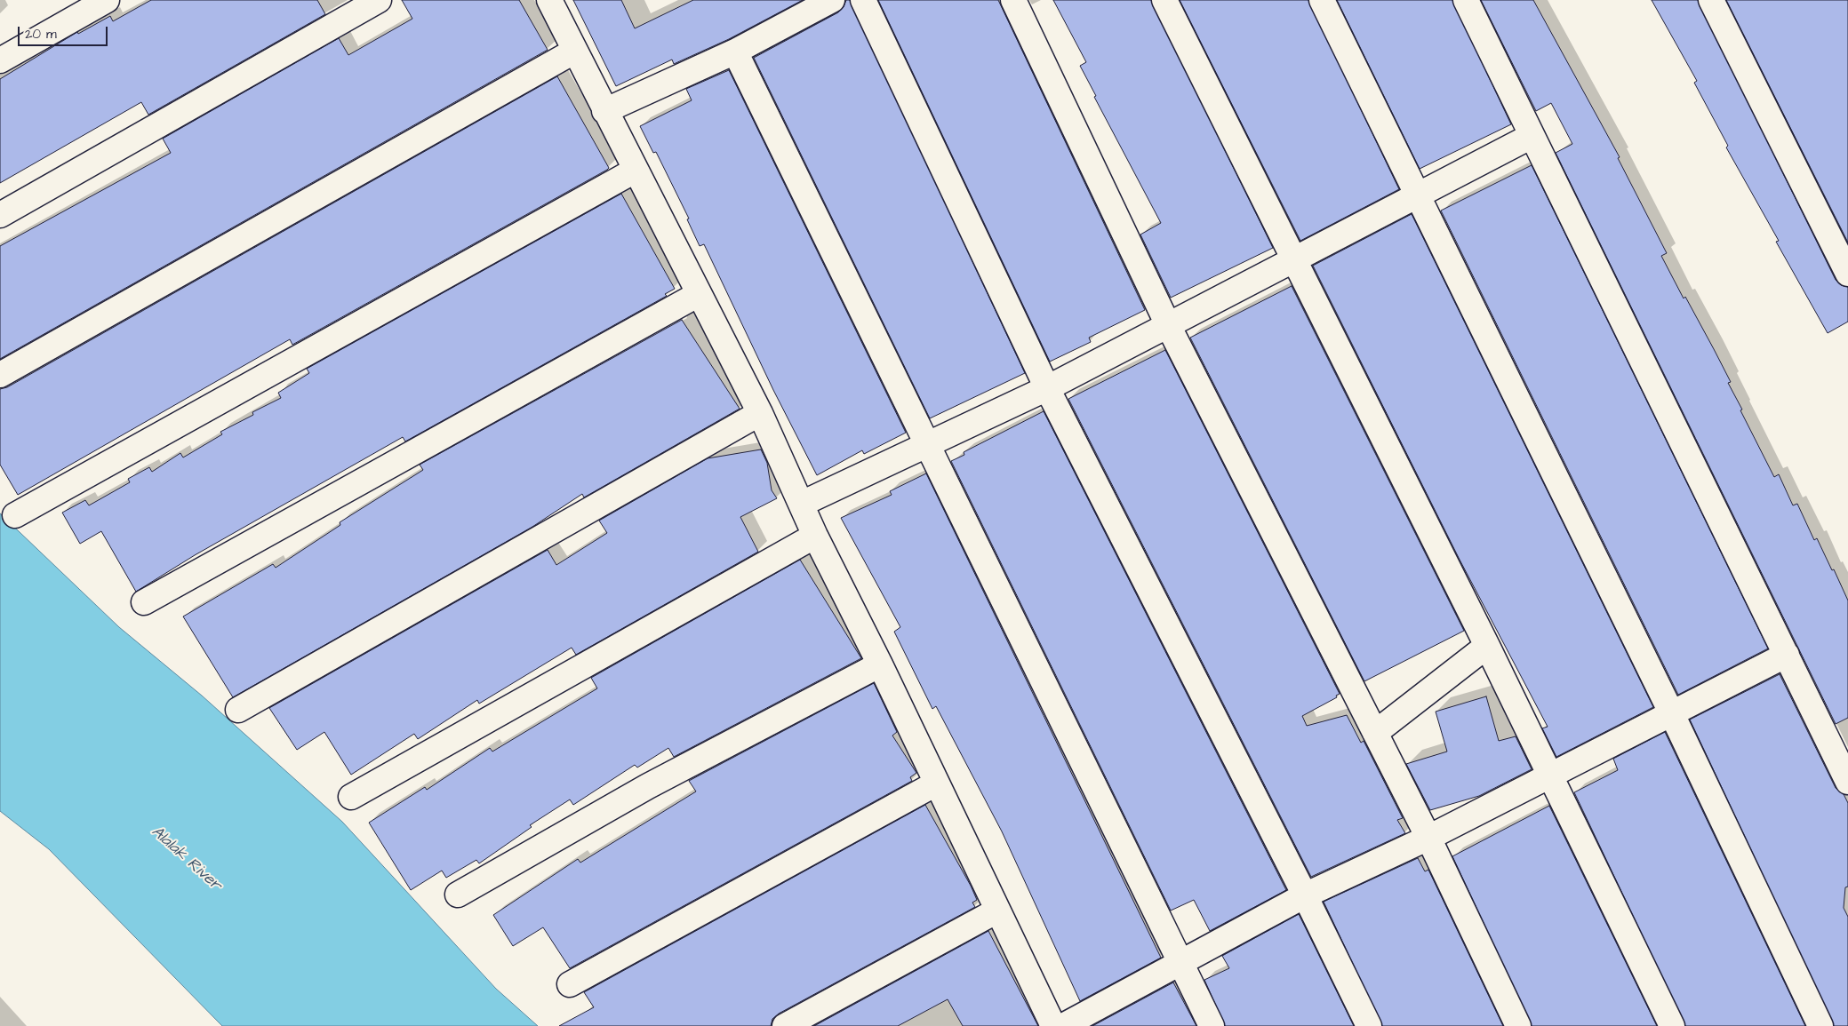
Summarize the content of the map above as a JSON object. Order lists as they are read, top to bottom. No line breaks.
{"water":["Alalak River"],"scale_bar":"20 m"}
